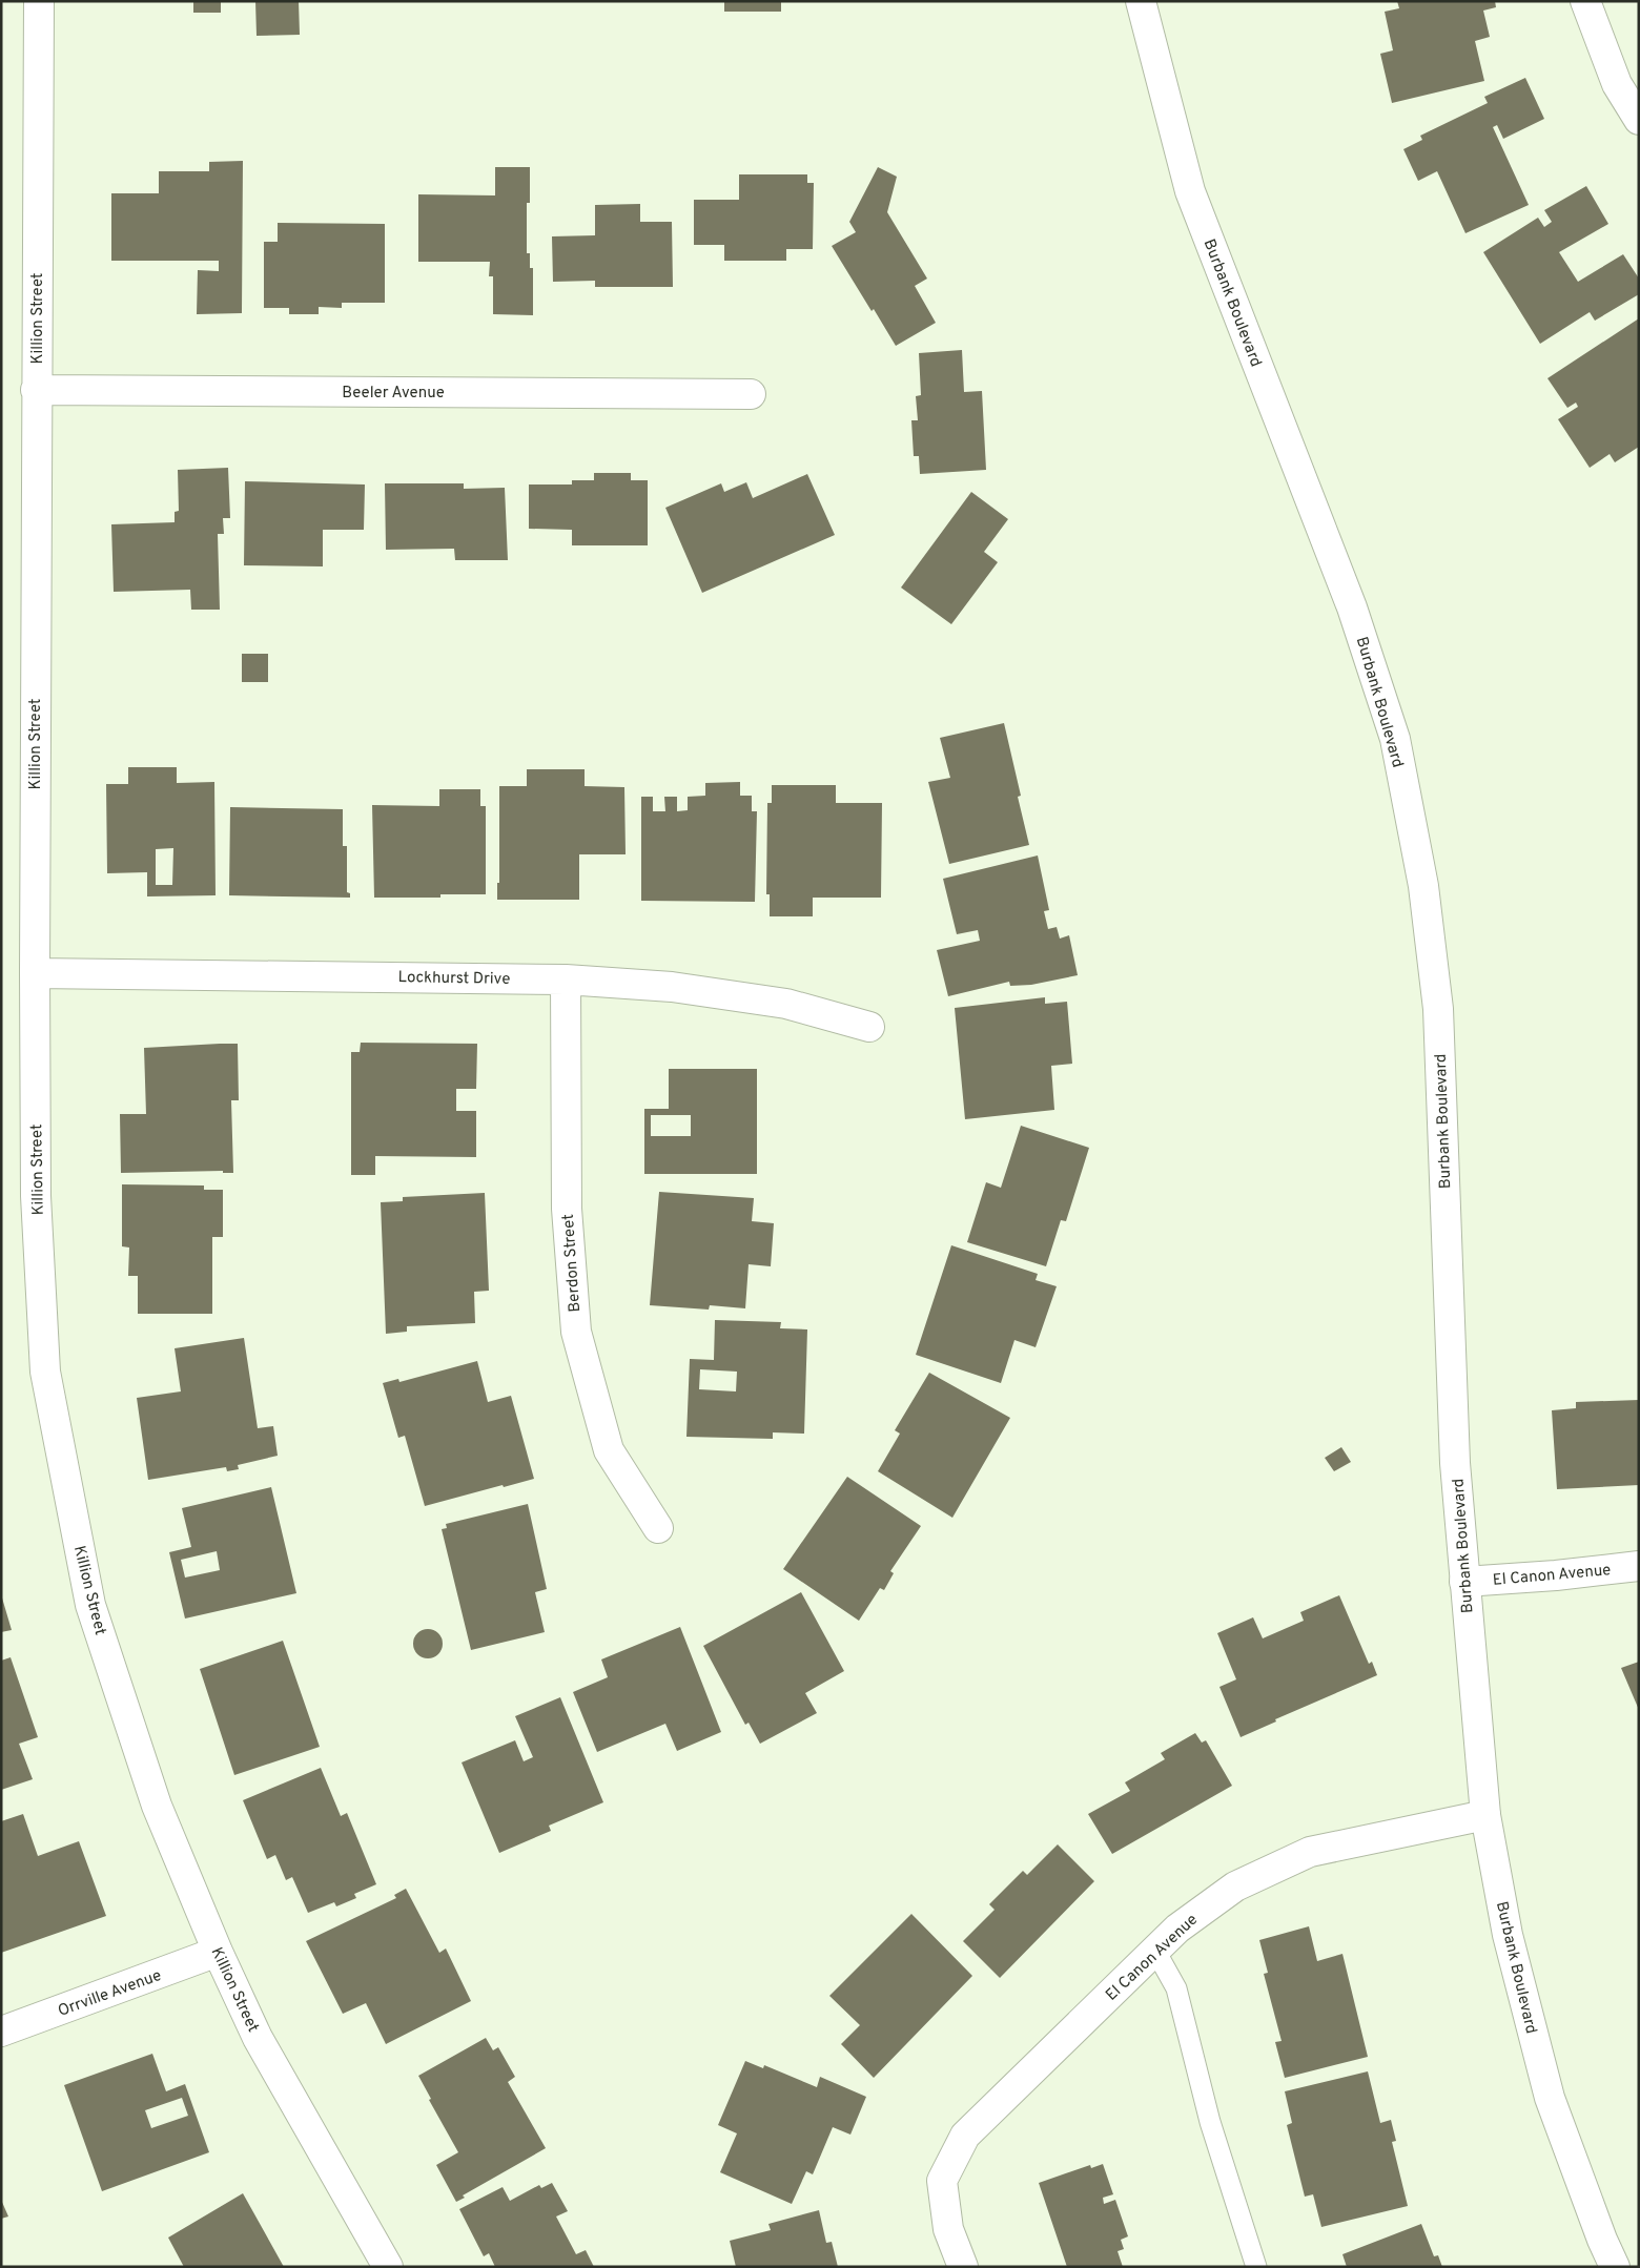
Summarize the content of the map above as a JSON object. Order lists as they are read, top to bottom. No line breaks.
{"streets":{"street":["Burbank Boulevard","Killion Street","Beeler Avenue","Lockhurst Drive","Berdon Street","El Canon Avenue","Orrville Avenue"]},"crossings":[["Burbank Boulevard","El Canon Avenue"],["Killion Street","Beeler Avenue"],["Killion Street","Lockhurst Drive"],["Killion Street","Orrville Avenue"],["Lockhurst Drive","Berdon Street"]]}
